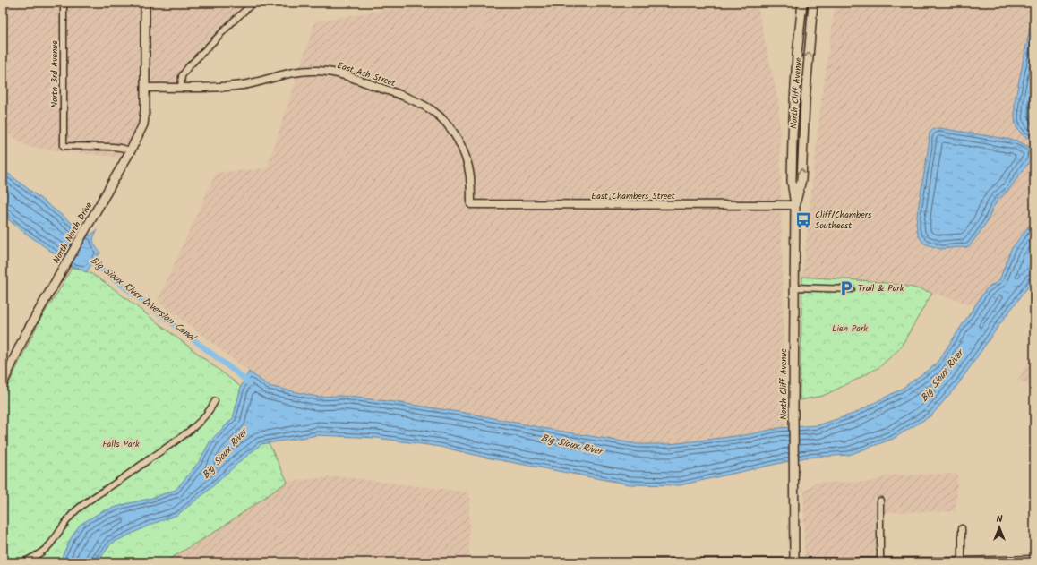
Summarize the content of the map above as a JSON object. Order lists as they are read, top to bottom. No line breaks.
{"streets":{"main road":["North Cliff Avenue","North North Drive"],"street":["North 3rd Avenue","East Ash Street","East Chambers Street"]},"crossings":[["North 3rd Avenue","North North Drive"],["East Ash Street","East Chambers Street"],["East Ash Street","North North Drive"],["North Cliff Avenue","East Chambers Street"]],"water":["Big Sioux River Diversion Canal","Big Sioux River"],"parks":["Lien Park","Falls Park"],"places":{"bus stop":["Cliff/Chambers Southeast"],"parking":["Trail & Park"]},"north":"top"}
